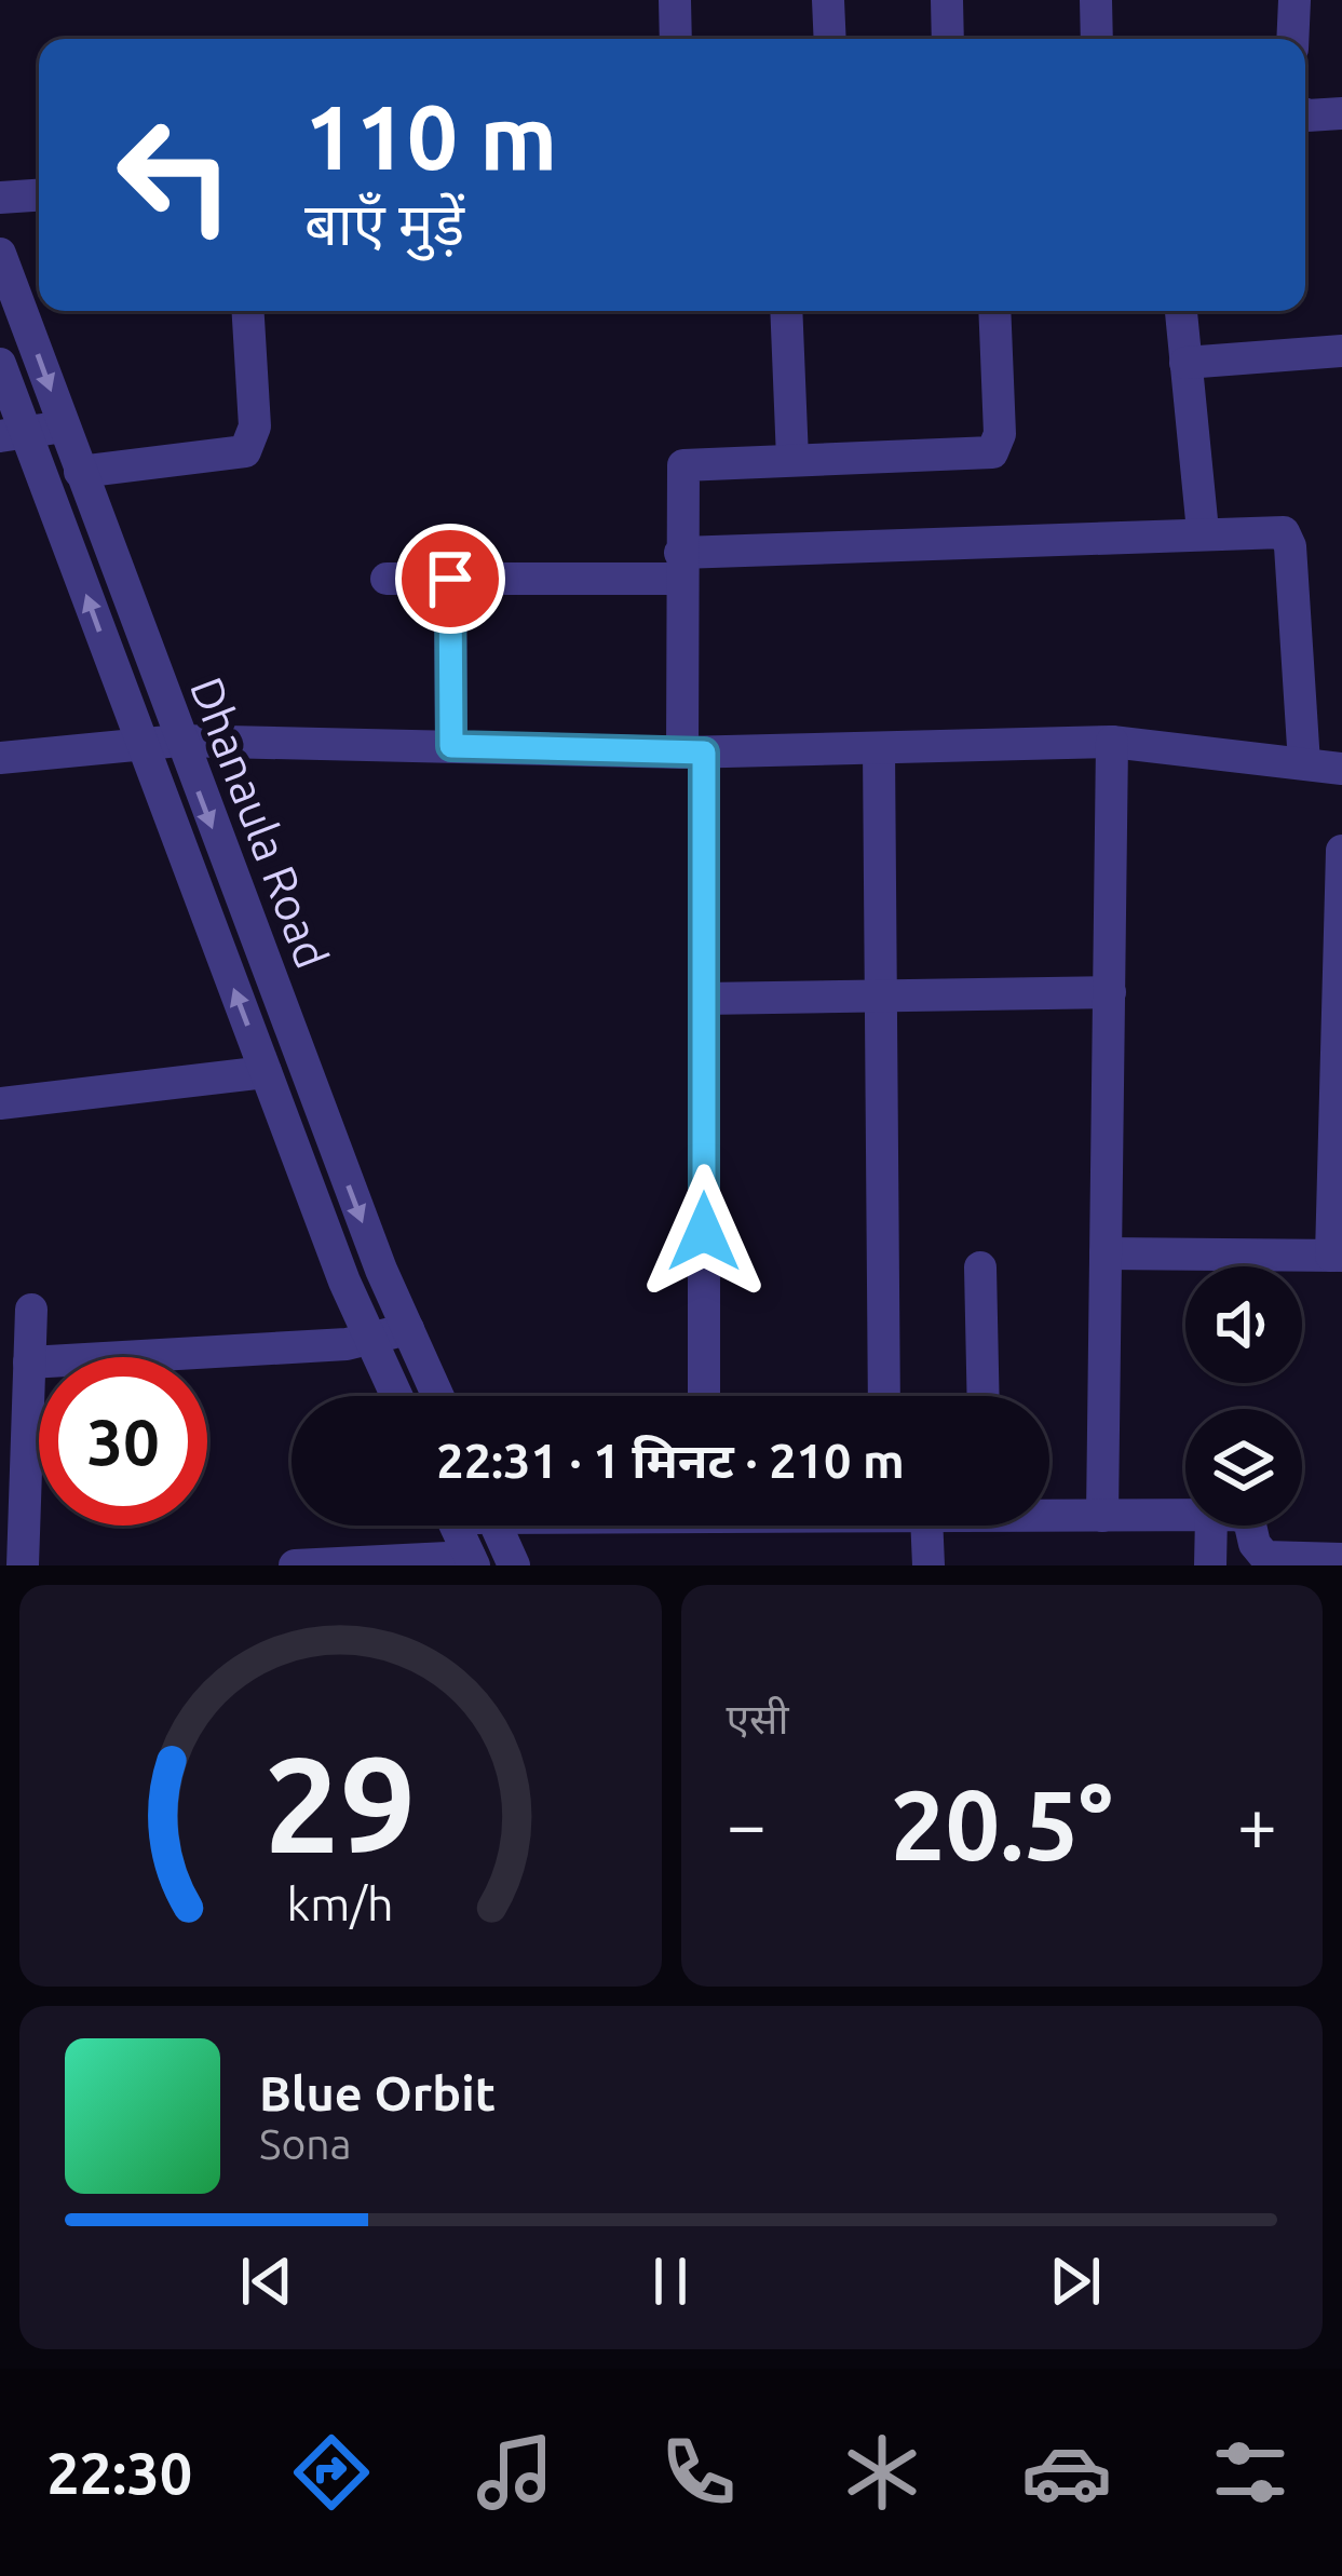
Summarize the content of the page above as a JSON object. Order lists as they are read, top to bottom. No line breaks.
{"streets":{"street":["Dhanaula Road"]},"page":{"turn":["110 m","बाएँ मुड़ें"],"limit":"30","trip":"22:31 · 1 मिनट · 210 m","tile":"एसी","heat":["−","20.5°","+"],"song":["Blue Orbit","Sona"],"tabs":"22:30","gauge":["29","km/h"]}}
